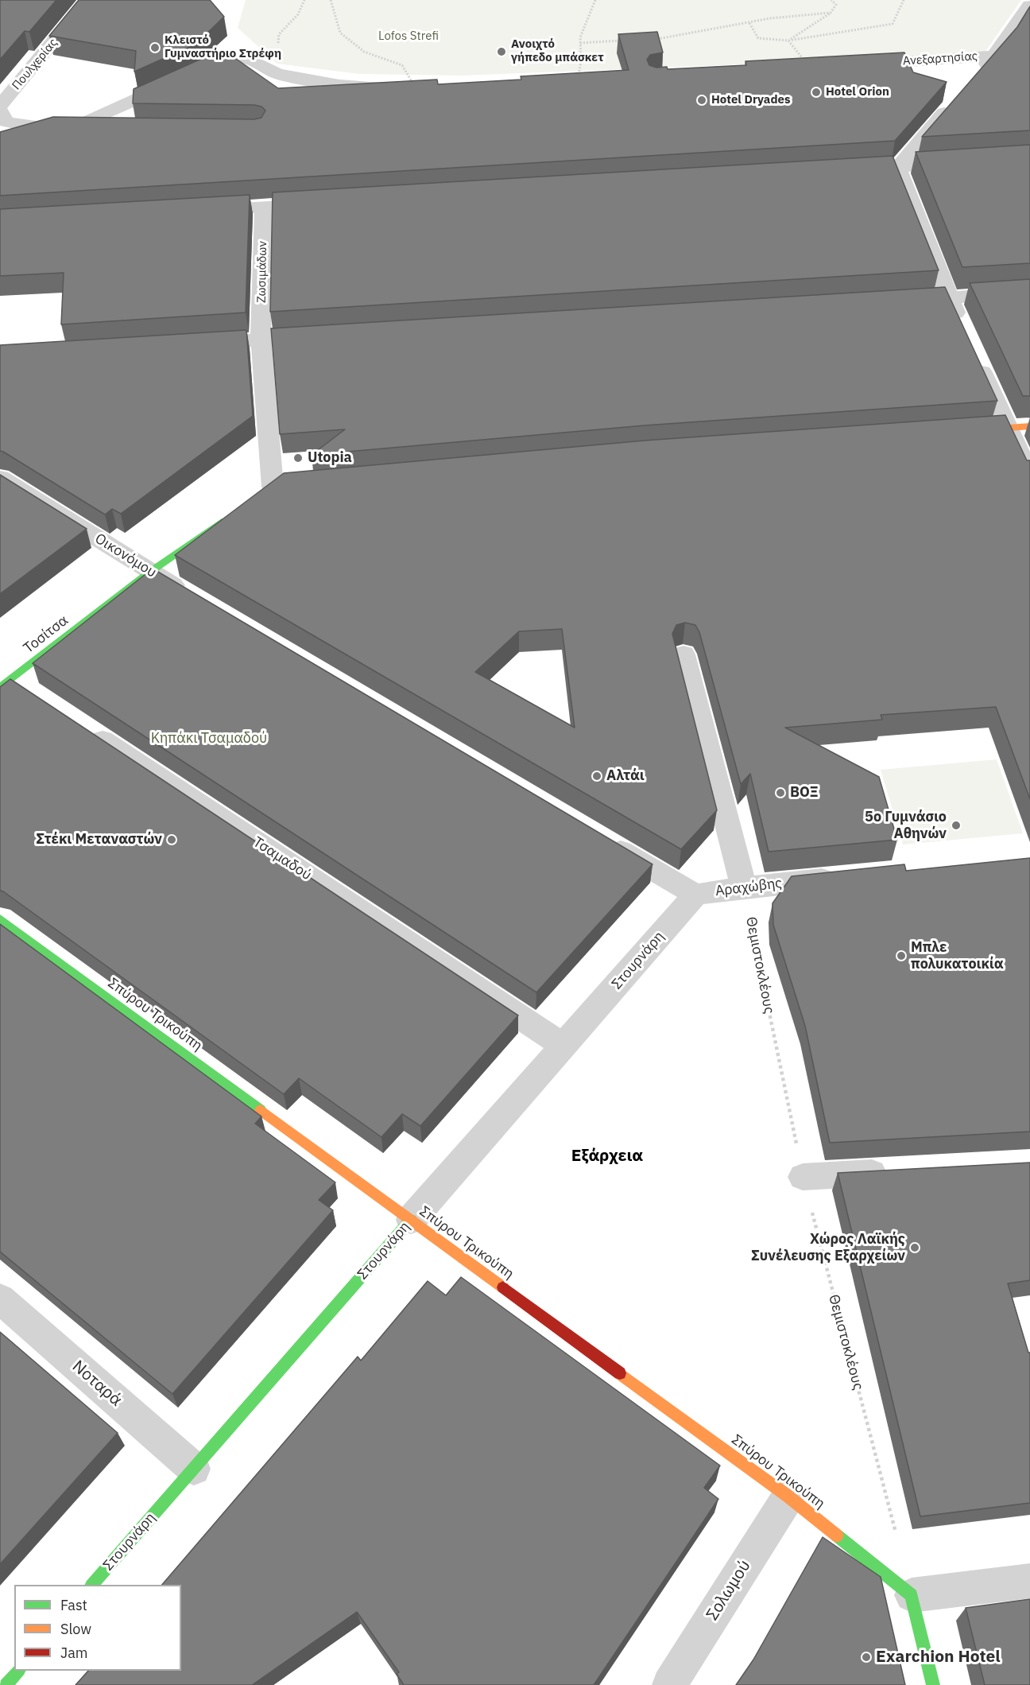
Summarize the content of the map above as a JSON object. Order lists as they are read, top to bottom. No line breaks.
{"streets":{"street":["Ανεξαρτησίας","Πουλχερίας","Ζωσιμάδων","Οικονόμου","Τοσίτσα","Τσαμαδού","Αραχώβης","Στουρνάρη","Σπύρου Τρικούπη","Νοταρά","Σολωμού"],"path":["Θεμιστοκλέους"]},"crossings":[["Οικονόμου","Τοσίτσα"],["Τσαμαδού","Στουρνάρη"],["Αραχώβης","Στουρνάρη"],["Αραχώβης","Θεμιστοκλέους"],["Στουρνάρη","Σπύρου Τρικούπη"],["Στουρνάρη","Νοταρά"],["Θεμιστοκλέους","Σπύρου Τρικούπη"],["Σπύρου Τρικούπη","Σολωμού"]],"districts":["Εξάρχεια"],"parks":["Lofos Strefi","Κηπάκι Τσαμαδού"],"places":["Κλειστό Γυμναστήριο Στρέφη","Ανοιχτό γήπεδο μπάσκετ","Hotel Orion","Hotel Dryades","Utopia","Αλτάι","ΒΟΞ","5ο Γυμνάσιο Αθηνών","Στέκι Μεταναστών","Μπλε πολυκατοικία","Χώρος Λαϊκής Συνέλευσης Εξαρχείων","Exarchion Hotel"],"legend":["Fast","Slow","Jam"]}
